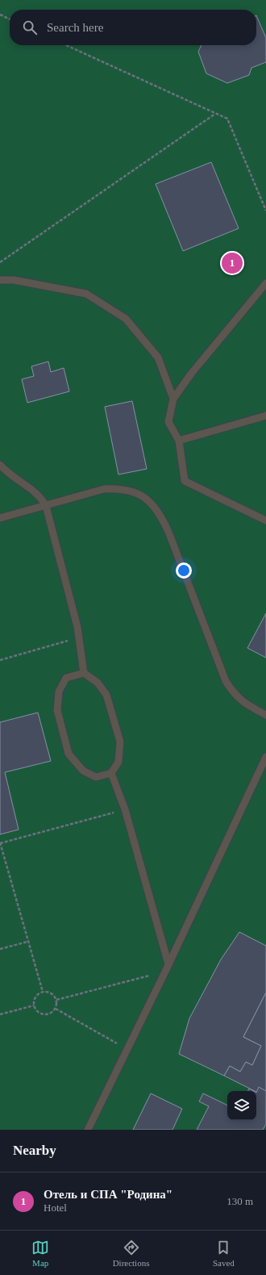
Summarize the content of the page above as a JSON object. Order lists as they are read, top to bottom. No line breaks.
{"page":{"search":"Search here","pins":"1","heading":"Nearby","list":[{"mark":"1","name":"Отель и СПА \"Родина\"","note":"Hotel","value":"130 m"}],"nav":["Map","Directions","Saved"]}}
